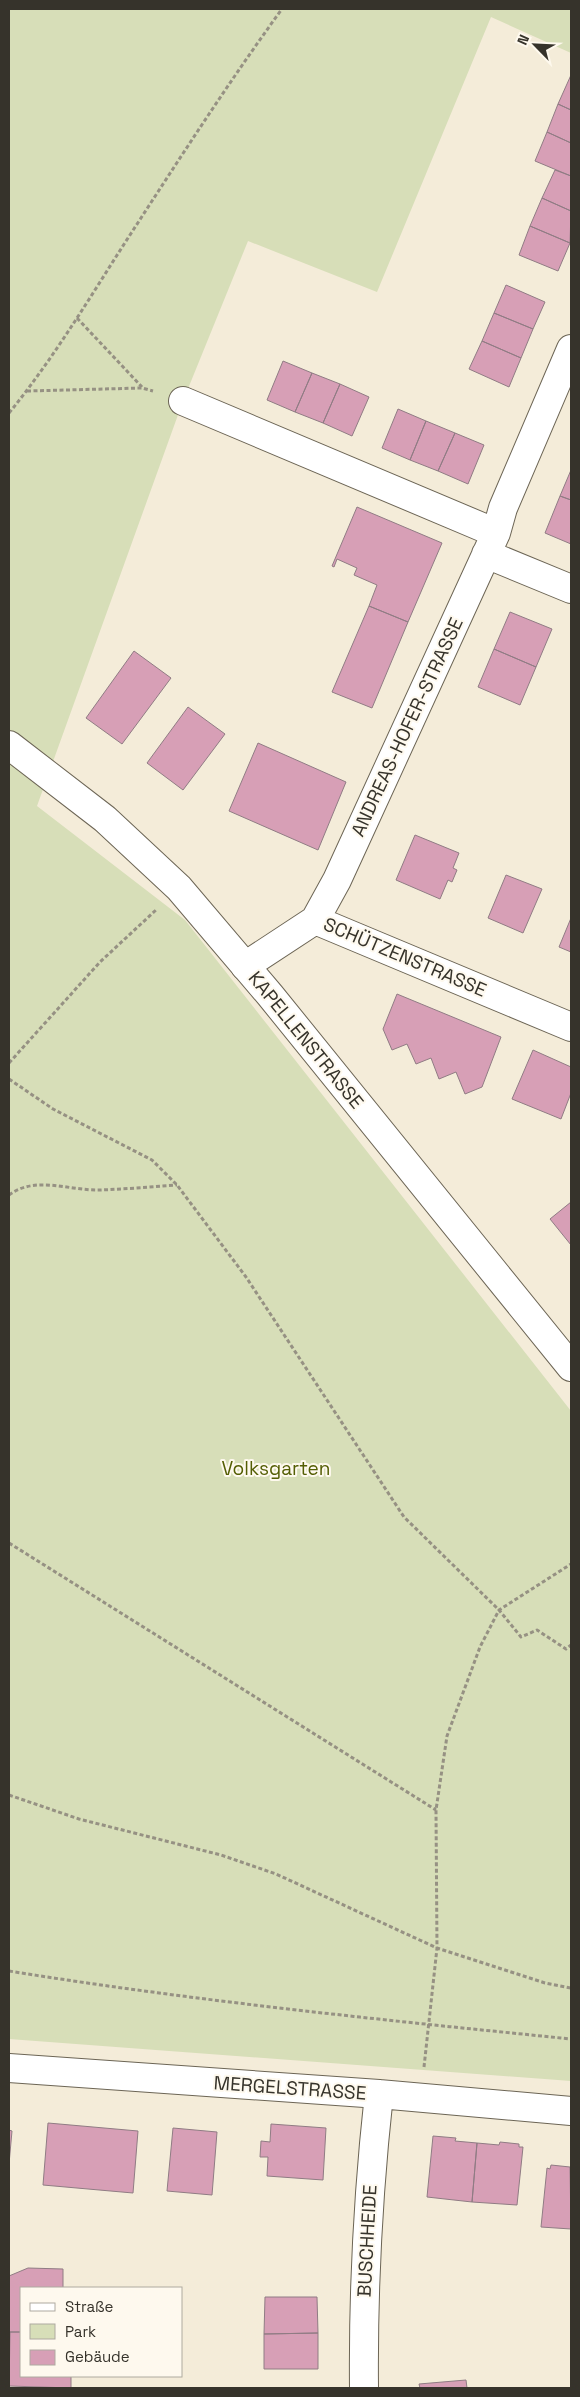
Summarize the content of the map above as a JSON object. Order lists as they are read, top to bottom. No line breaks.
{"streets":{"street":["ANDREAS-HOFER-STRASSE","SCHÜTZENSTRASSE","KAPELLENSTRASSE","MERGELSTRASSE","BUSCHHEIDE"]},"crossings":[["ANDREAS-HOFER-STRASSE","SCHÜTZENSTRASSE"],["SCHÜTZENSTRASSE","KAPELLENSTRASSE"],["MERGELSTRASSE","BUSCHHEIDE"]],"parks":["Volksgarten"],"legend":["Straße","Park","Gebäude"],"north":"top left"}
